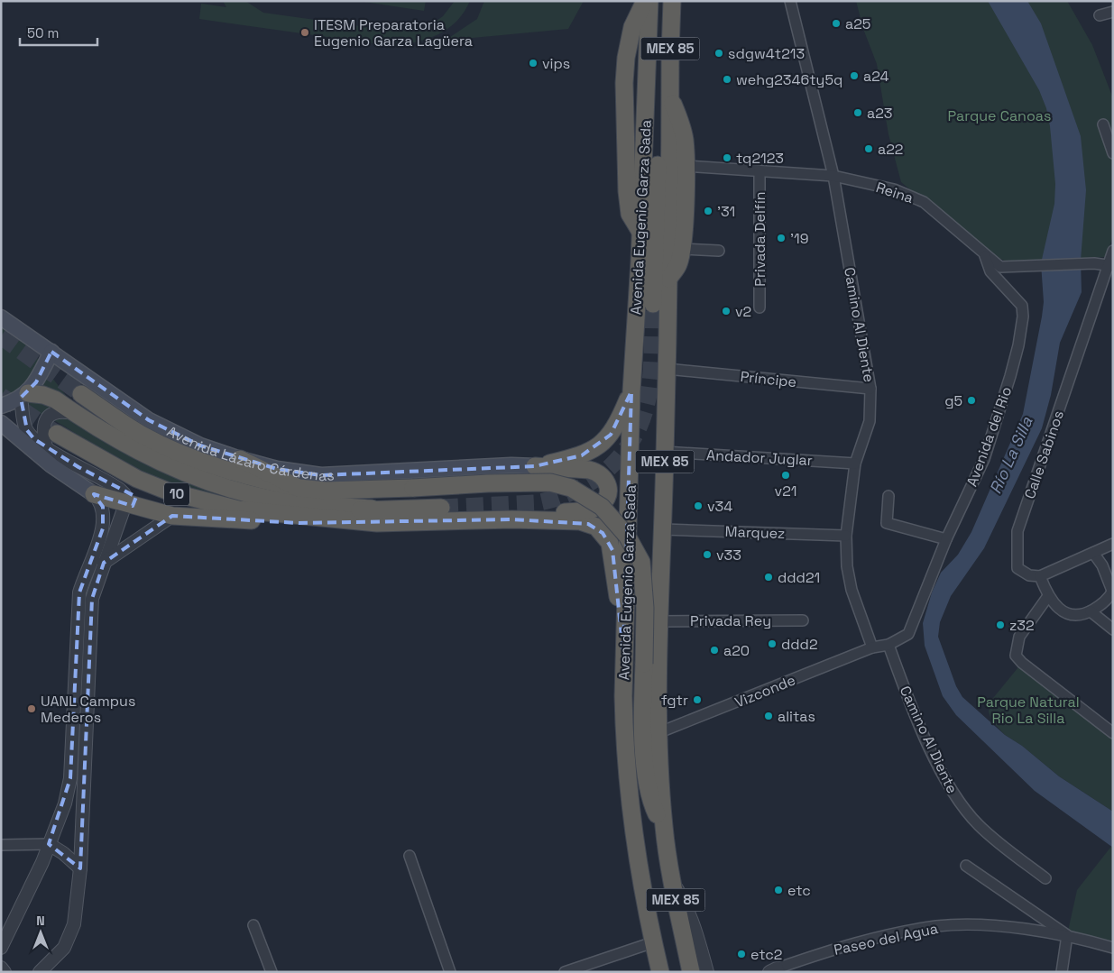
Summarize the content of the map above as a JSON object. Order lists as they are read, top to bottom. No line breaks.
{"streets":{"highway":["MEX 85","Avenida Eugenio Garza Sada","Avenida Lázaro Cárdenas","10"],"street":["Reina","Privada Delfín","Camino Al Diente","Príncipe","Avenida del Rio","Calle Sabinos","Andador Juglar","Marquez","Privada Rey","Vizconde","Paseo del Agua"]},"crossings":[["Reina","Privada Delfín"],["Reina","Camino Al Diente"],["Reina","Avenida del Rio"],["Reina","Calle Sabinos"],["Avenida Eugenio Garza Sada","Príncipe"],["Avenida Eugenio Garza Sada","Andador Juglar"],["Avenida Eugenio Garza Sada","Marquez"],["Avenida Eugenio Garza Sada","Privada Rey"],["Avenida Eugenio Garza Sada","Vizconde"],["Camino Al Diente","Príncipe"],["Camino Al Diente","Avenida del Rio"],["Camino Al Diente","Andador Juglar"],["Camino Al Diente","Marquez"],["Camino Al Diente","Vizconde"],["Avenida del Rio","Vizconde"]],"water":["Río La Silla"],"parks":["Parque Canoas","Parque Natural Rio La Silla"],"places":["a25","ITESM Preparatoria Eugenio Garza Lagüera","sdgw4t213","vips","a24","wehg2346ty5q","a23","a22","tq2123","'31","'19","v2","g5","v21","v34","v33","ddd21","z32","ddd2","a20","fgtr","UANL Campus Mederos","alitas","etc","etc2"],"scale_bar":"50 m","north":"top"}
